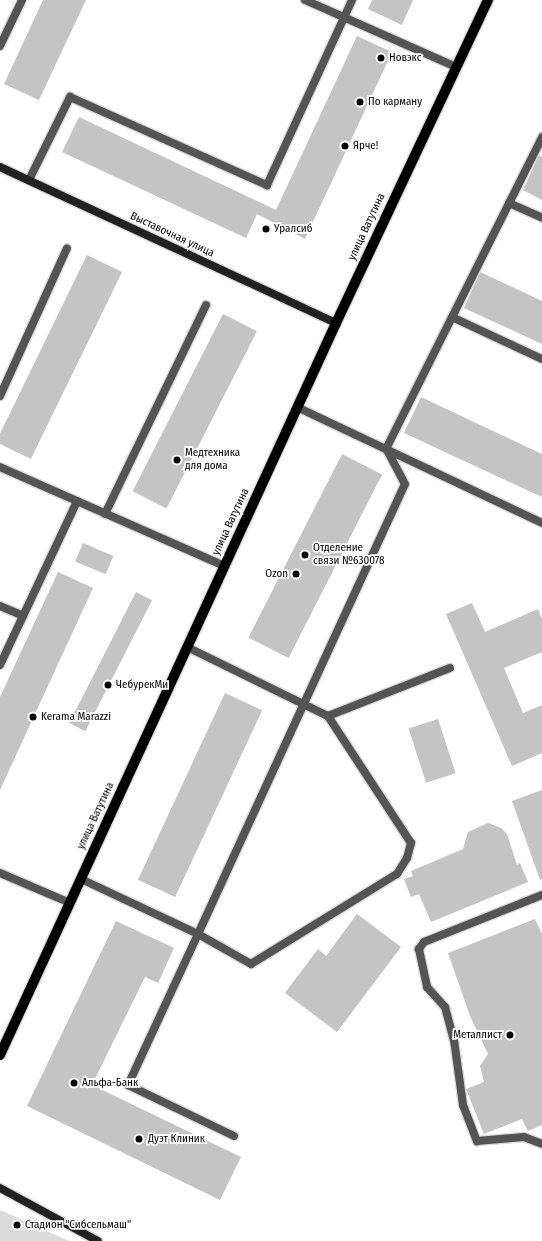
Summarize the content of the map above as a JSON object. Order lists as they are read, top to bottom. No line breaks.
{"streets":{"main road":["улица Ватутина"],"street":["Выставочная улица"]},"crossings":[["улица Ватутина","Выставочная улица"]],"places":["Новэкс","По карману","Ярче!","Уралсиб","Медтехника для дома","Отделение связи №630078","Ozon","ЧебурекМи","Kerama Marazzi","Металлист","Альфа-Банк","Дуэт Клиник","Стадион \"Сибсельмаш\""]}
